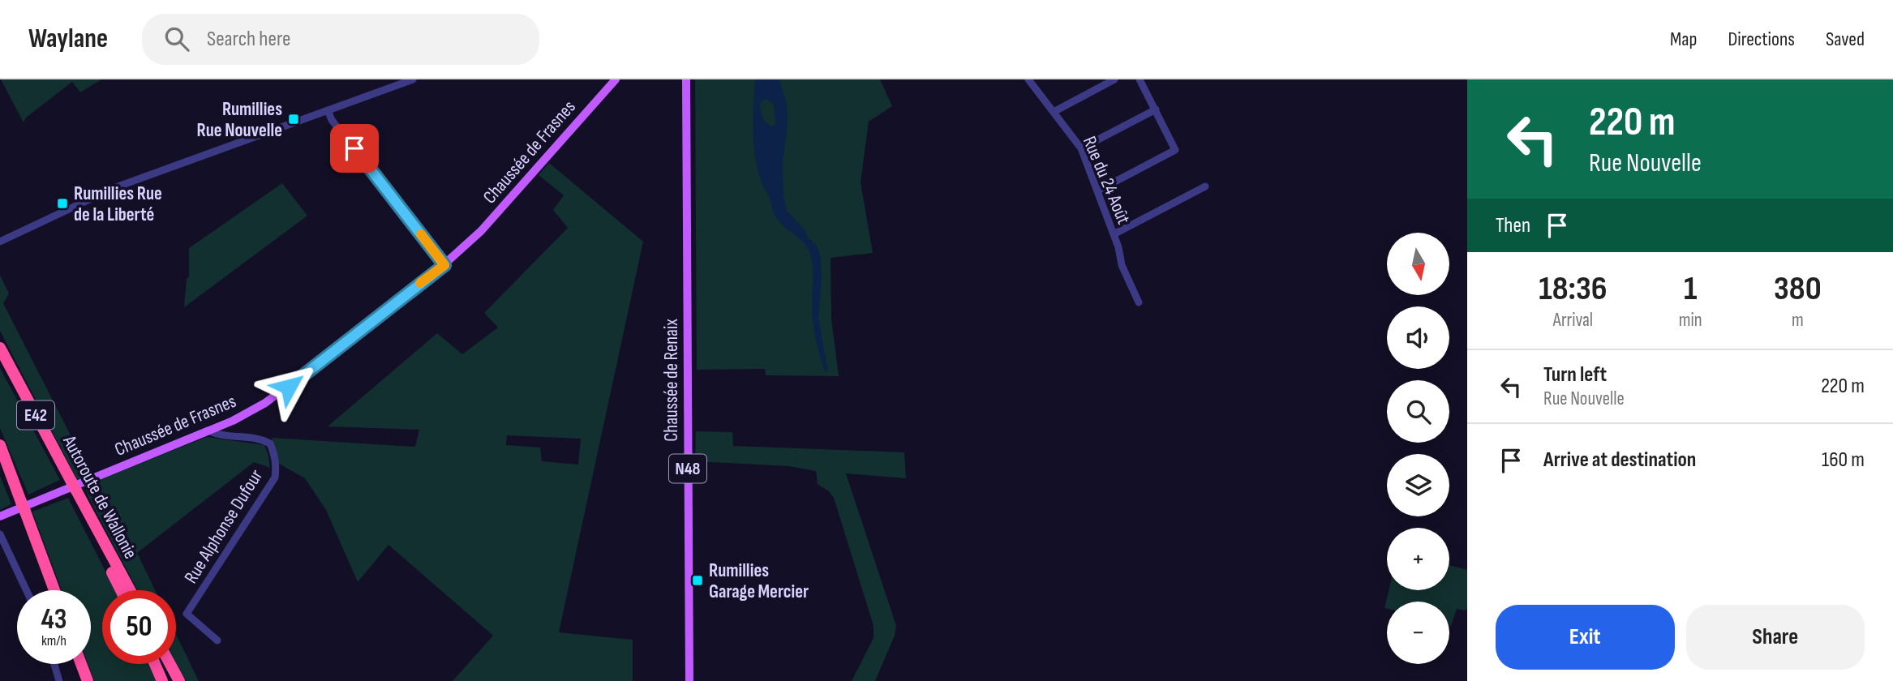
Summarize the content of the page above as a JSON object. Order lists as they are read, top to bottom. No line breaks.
{"streets":{"highway":["E42","Autoroute de Wallonie"],"main road":["Chaussée de Frasnes","Chaussée de Renaix","N48"],"street":["Rue du 24 Août","Rue Alphonse Dufour"]},"crossings":[["Chaussée de Frasnes","Rue Alphonse Dufour"]],"places":{"transit":["Rumillies Rue Nouvelle","Rumillies Rue de la Liberté","Rumillies Garage Mercier"]},"north":"bottom","page":{"header":"Waylane","search":"Search here","nav":["Map","Directions","Saved"],"turn":["220 m","Rue Nouvelle"],"then":"Then","map_buttons":["+","−"],"eta":["18:36","Arrival","1","min","380","m"],"list":[{"name":"Turn left","note":"Rue Nouvelle","value":"220 m"},{"name":"Arrive at destination","value":"160 m"}],"speed":"43 km/h","limit":"50","buttons":["Exit","Share"]}}
